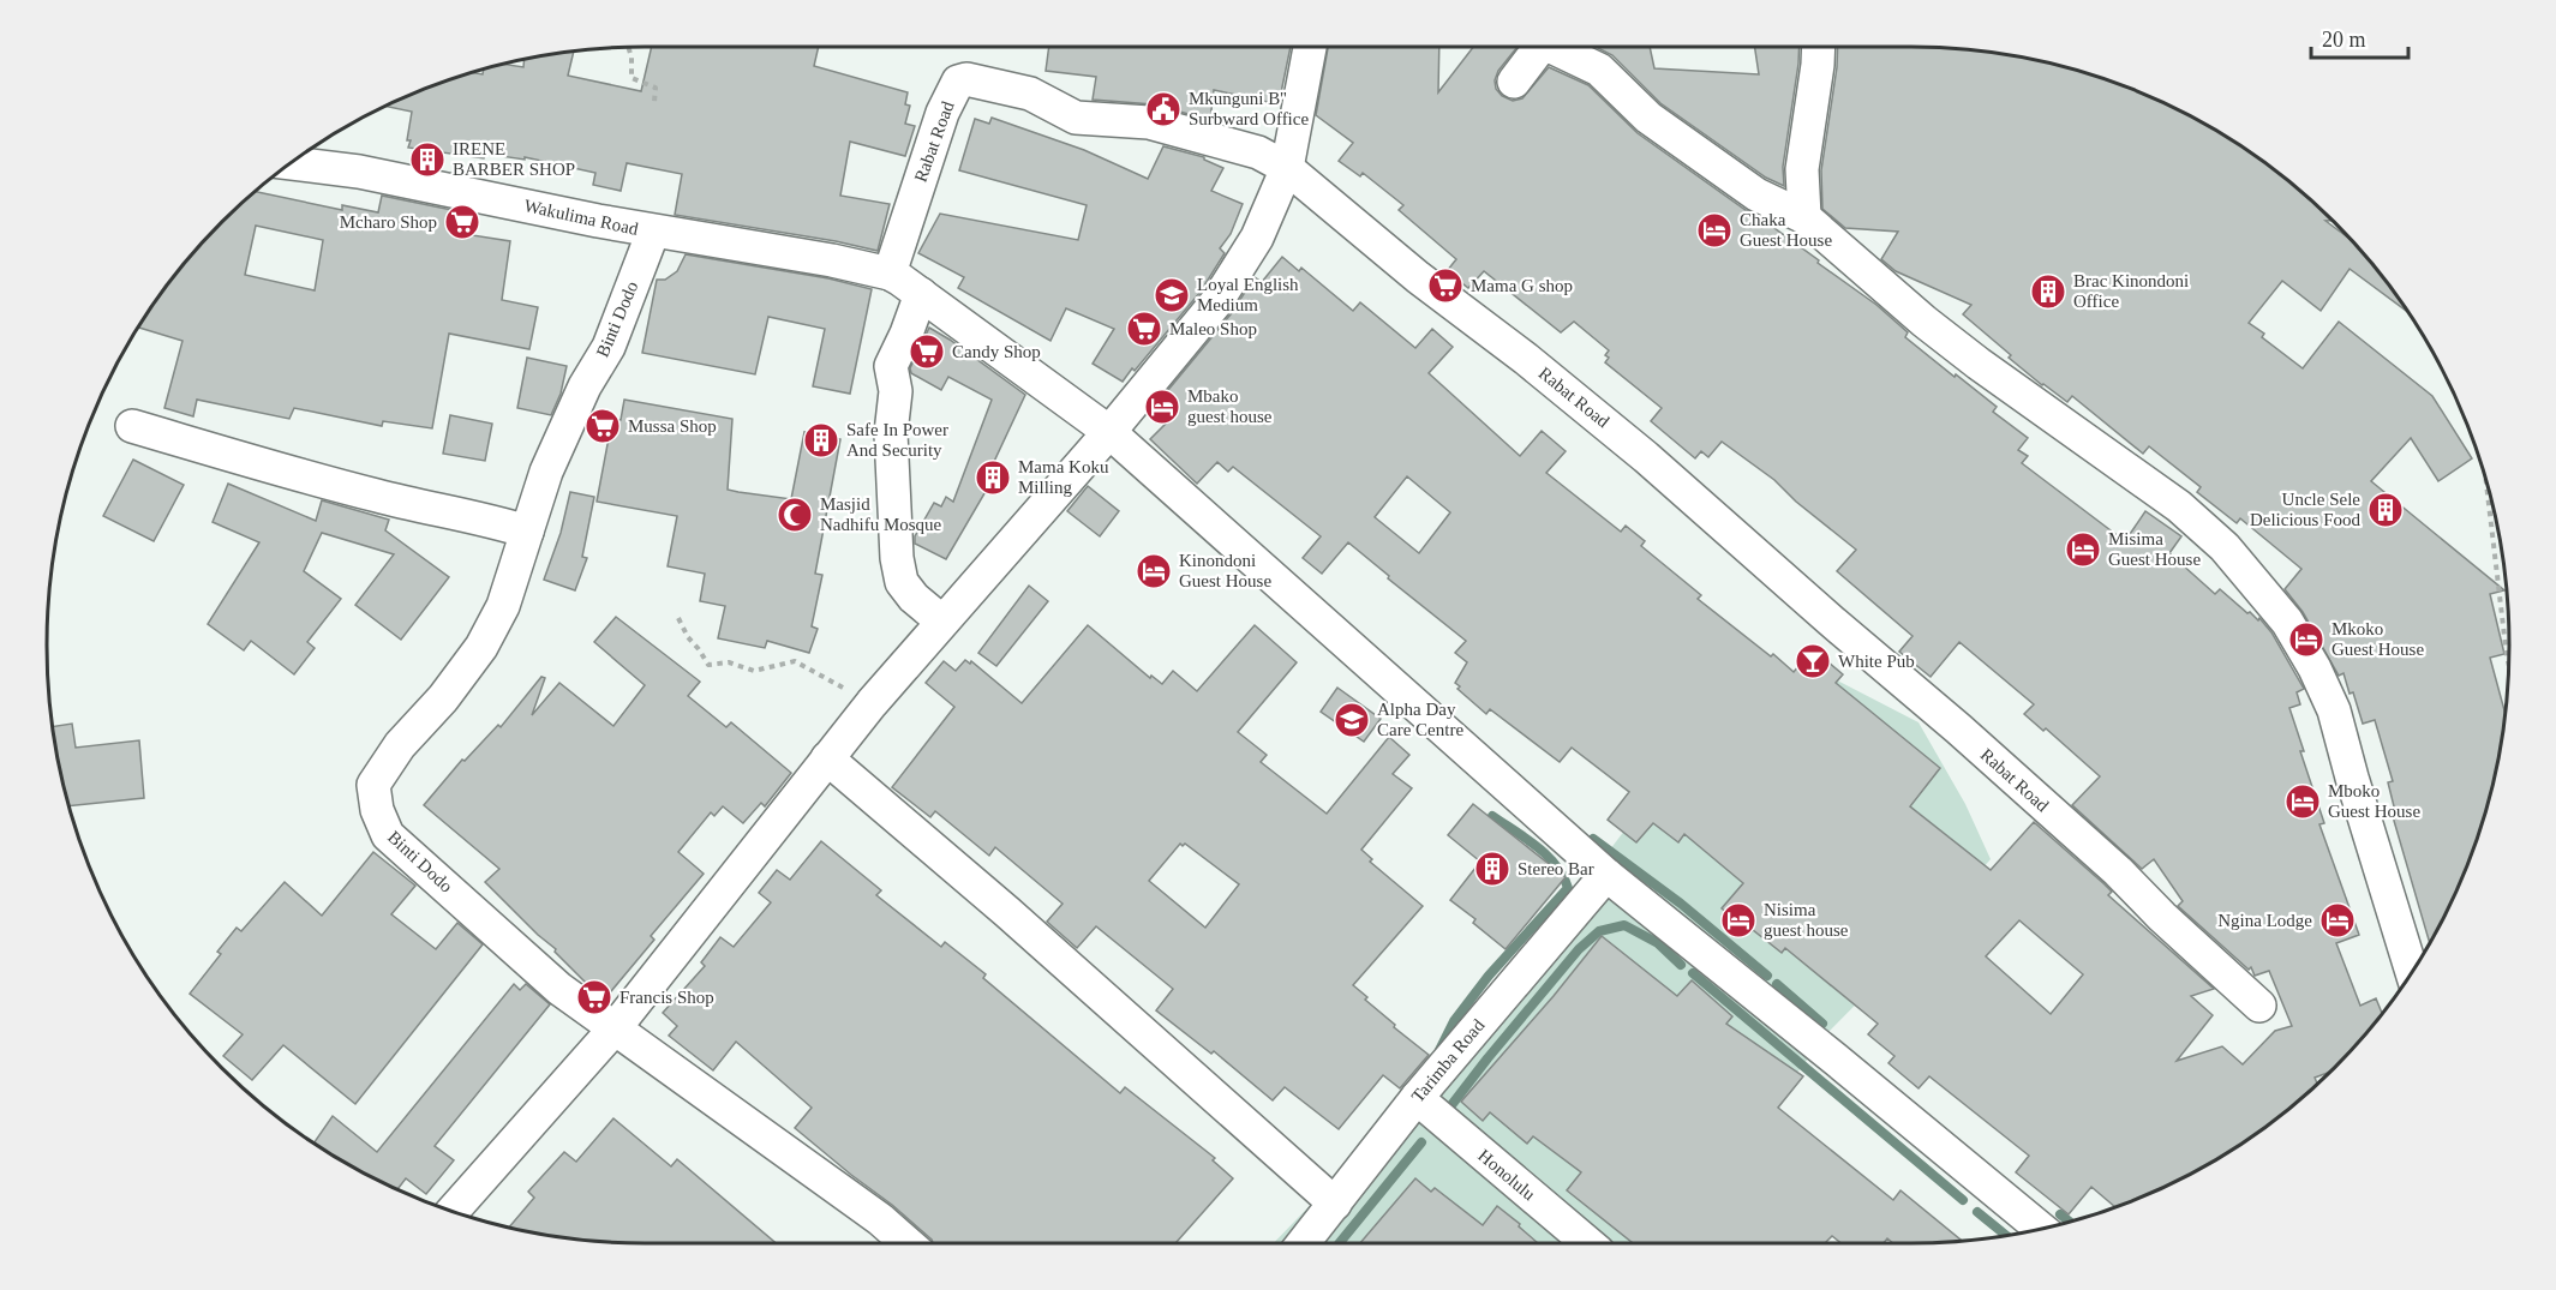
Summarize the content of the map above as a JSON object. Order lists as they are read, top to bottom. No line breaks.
{"streets":{"street":["Rabat Road","Wakulima Road","Binti Dodo","Tarimba Road","Honolulu"]},"crossings":[["Rabat Road","Wakulima Road"],["Wakulima Road","Binti Dodo"],["Tarimba Road","Honolulu"]],"places":{"public building":["Mkunguni B'' Surbward Office"],"building":["IRENE BARBER SHOP","Brac Kinondoni Office","Safe In Power And Security","Mama Koku Milling","Uncle Sele Delicious Food","Stereo Bar"],"supermarket":["Mcharo Shop","Mama G shop","Maleo Shop","Candy Shop","Mussa Shop","Francis Shop"],"hotel":["Chaka Guest House","Mbako guest house","Misima Guest House","Kinondoni Guest House","Mkoko Guest House","Mboko Guest House","Nisima guest house","Ngina Lodge"],"school or university":["Loyal English Medium","Alpha Day Care Centre"],"mosque":["Masjid Nadhifu Mosque"],"bar":["White Pub"]},"scale_bar":"20 m"}
